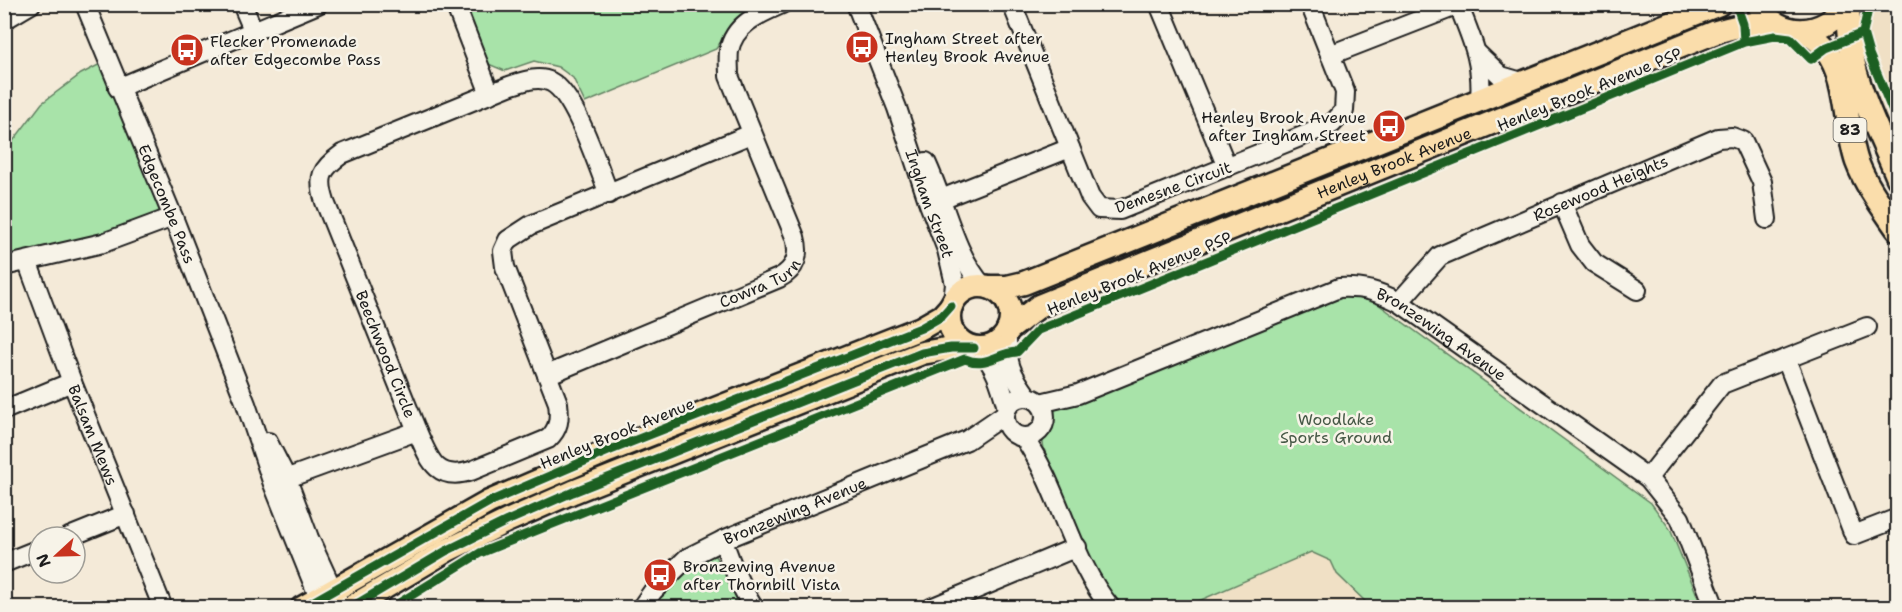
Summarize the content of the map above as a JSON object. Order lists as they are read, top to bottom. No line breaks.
{"streets":{"main road":["83","Henley Brook Avenue"],"street":["Demesne Circuit","Rosewood Heights","Edgecombe Pass","Ingham Street","Cowra Turn","Bronzewing Avenue","Beechwood Circle","Balsam Mews"],"cycle path":["Henley Brook Avenue PSP"]},"crossings":[["83","Henley Brook Avenue"],["Henley Brook Avenue","Edgecombe Pass"],["Henley Brook Avenue","Ingham Street"],["Rosewood Heights","Bronzewing Avenue"],["Cowra Turn","Beechwood Circle"]],"parks":["Woodlake Sports Ground"],"places":{"bus stop":["Ingham Street after Henley Brook Avenue","Flecker Promenade after Edgecombe Pass","Henley Brook Avenue after Ingham Street","Bronzewing Avenue after Thornbill Vista"]},"north":"left"}
